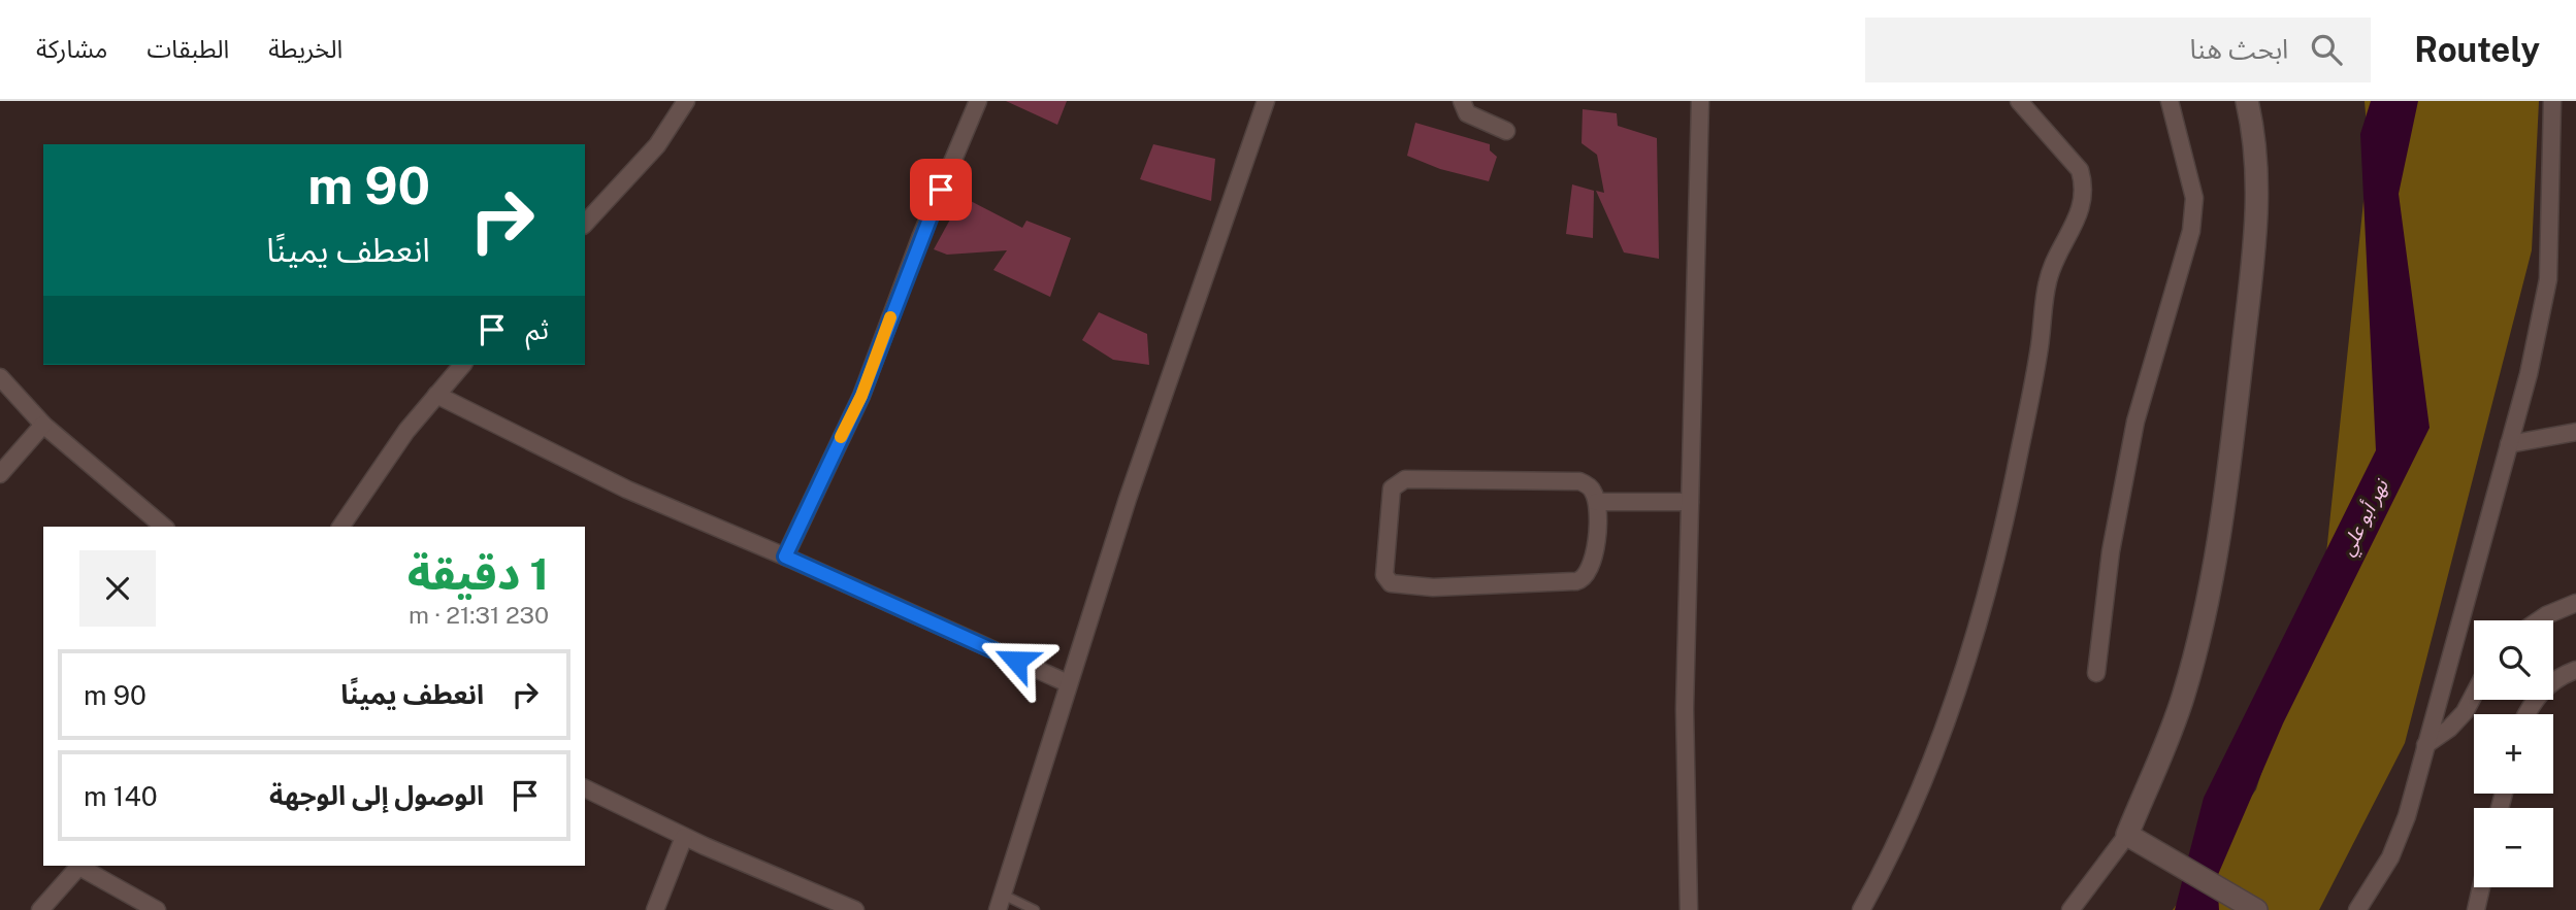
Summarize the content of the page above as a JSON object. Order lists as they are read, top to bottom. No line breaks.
{"water":["نهر أبو علي"],"page":{"header":"Routely","search":"ابحث هنا","nav":["الخريطة","الطبقات","مشاركة"],"turn":["90 m","انعطف يمينًا"],"then":"ثم","heading":["1 دقيقة","230 m · 21:31"],"map_buttons":["+","−"],"list":[{"name":"انعطف يمينًا","value":"90 m"},{"name":"الوصول إلى الوجهة","value":"140 m"}]}}
